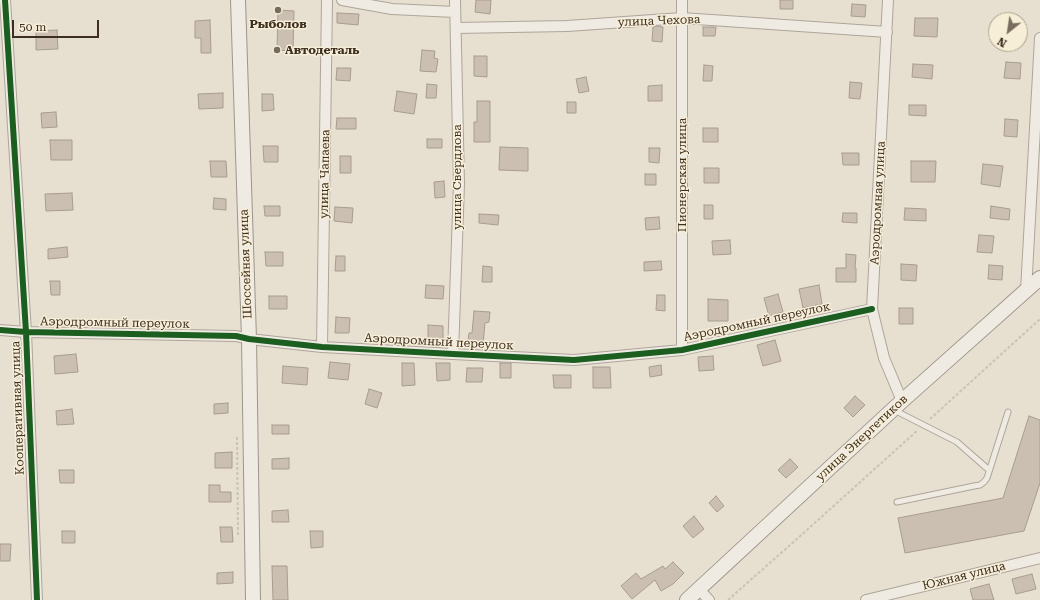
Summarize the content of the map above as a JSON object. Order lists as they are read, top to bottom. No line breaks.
{"streets":{"main road":["Шоссейная улица","улица Энергетиков"],"street":["улица Чехова","улица Чапаева","Пионерская улица","улица Свердлова","Аэродромная улица","Аэродромный переулок","Кооперативная улица","Южная улица"]},"crossings":[["улица Чехова","Пионерская улица"],["улица Чехова","улица Свердлова"],["улица Чехова","Аэродромная улица"],["улица Чапаева","Аэродромный переулок"],["Пионерская улица","Аэродромный переулок"],["улица Свердлова","Аэродромный переулок"],["Аэродромная улица","Аэродромный переулок"],["Аэродромная улица","улица Энергетиков"],["Шоссейная улица","Аэродромный переулок"],["Аэродромный переулок","Кооперативная улица"]],"places":["Рыболов","Автодеталь"],"scale_bar":"50 m","north":"bottom left"}
